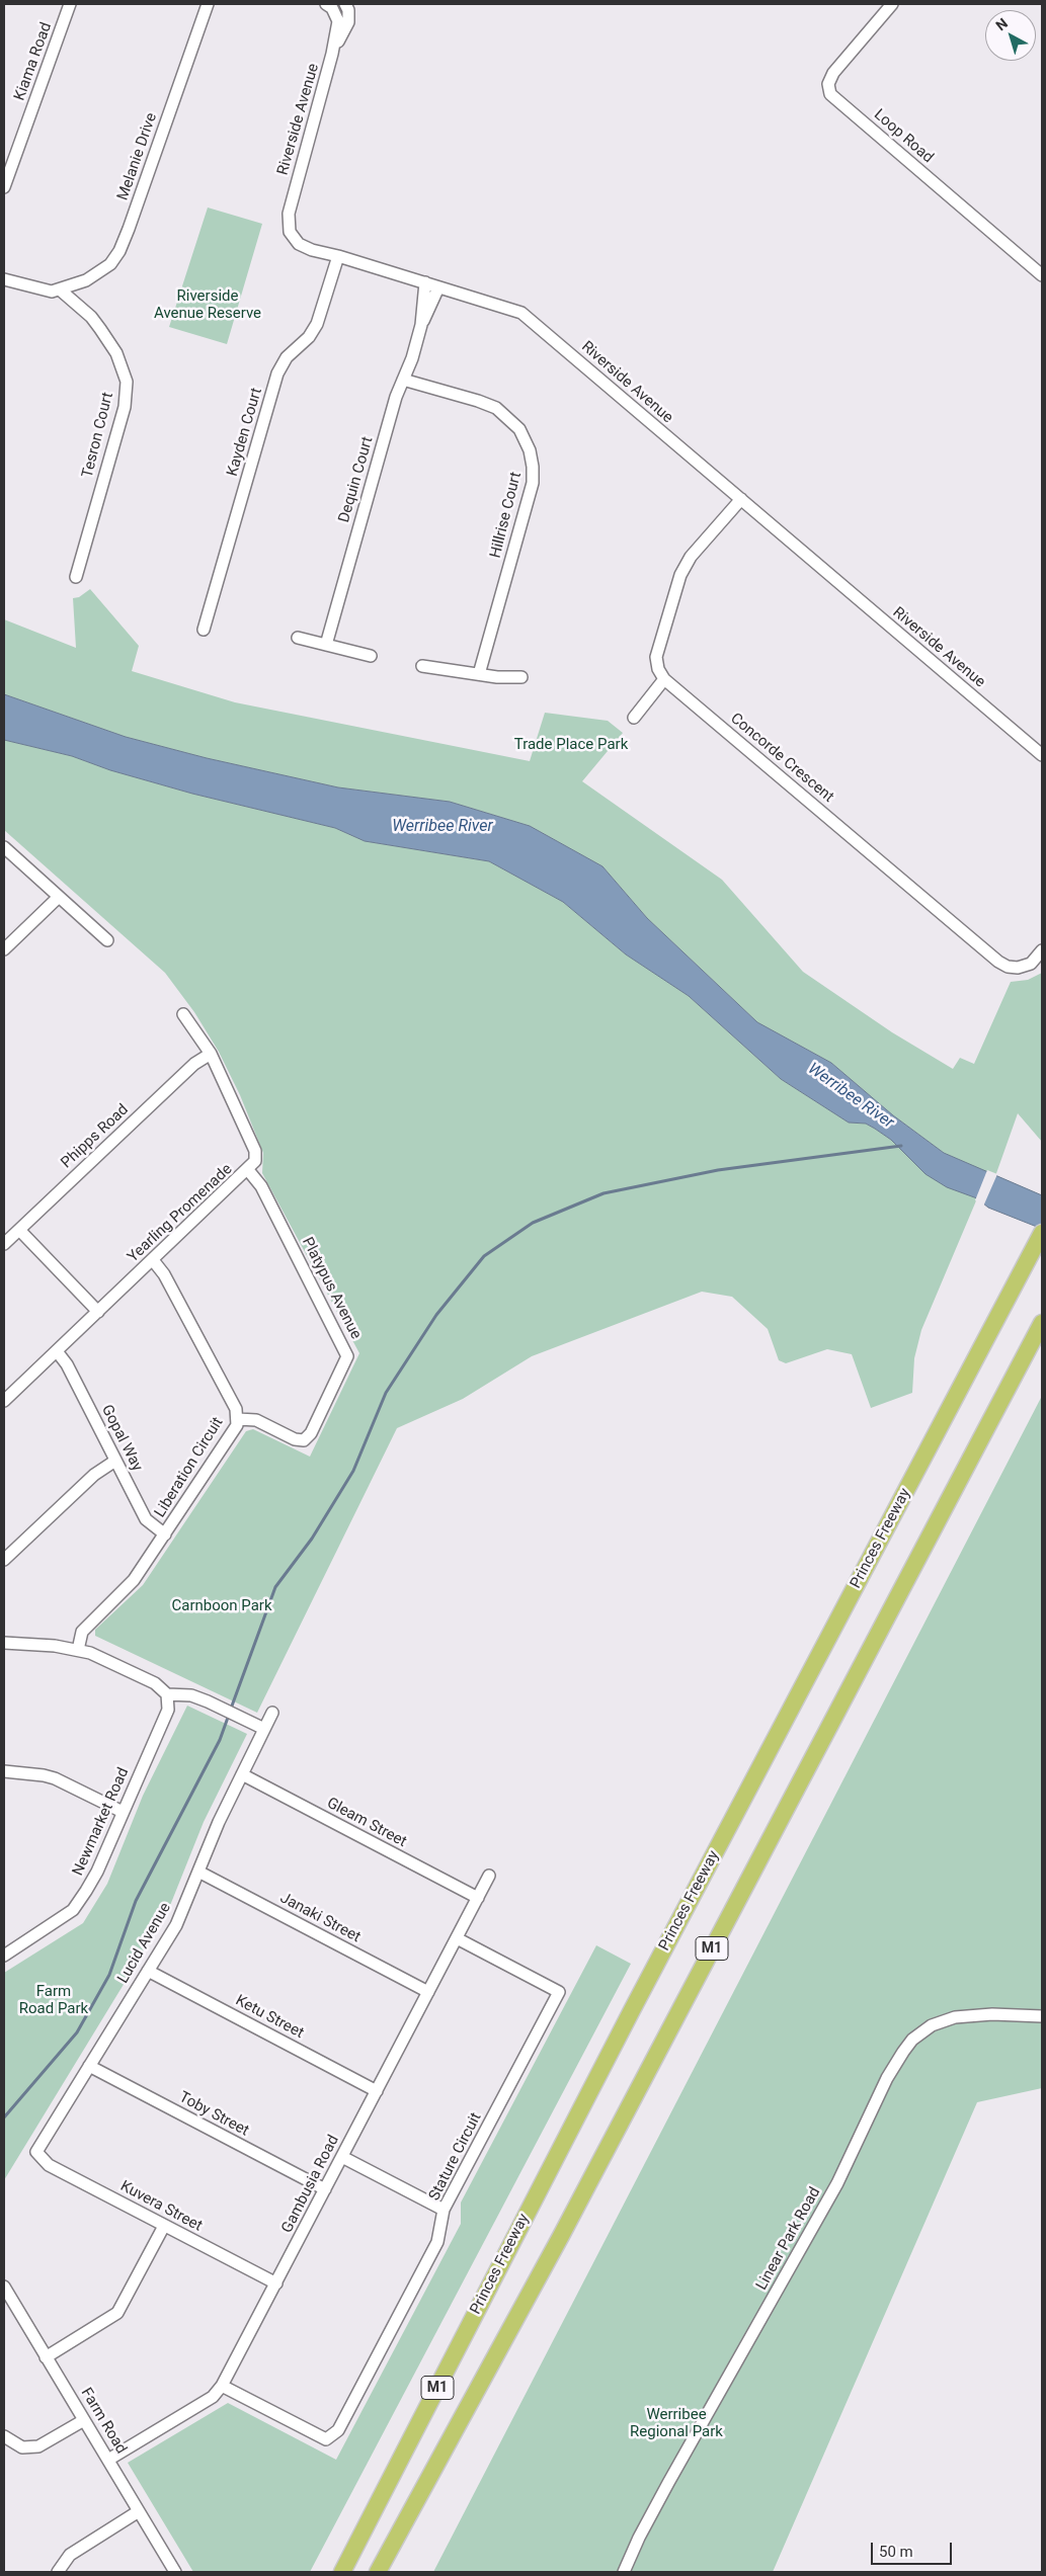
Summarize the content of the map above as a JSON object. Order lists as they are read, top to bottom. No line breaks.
{"streets":{"highway":["Princes Freeway","M1"],"street":["Kiama Road","Riverside Avenue","Loop Road","Melanie Drive","Kayden Court","Tesron Court","Dequin Court","Hillrise Court","Concorde Crescent","Phipps Road","Yearling Promenade","Platypus Avenue","Gopal Way","Liberation Circuit","Newmarket Road","Gleam Street","Janaki Street","Lucid Avenue","Ketu Street","Toby Street","Stature Circuit","Gambusia Road","Kuvera Street","Linear Park Road","Farm Road"]},"crossings":[["Riverside Avenue","Kayden Court"],["Riverside Avenue","Dequin Court"],["Melanie Drive","Tesron Court"],["Dequin Court","Hillrise Court"],["Phipps Road","Yearling Promenade"],["Yearling Promenade","Platypus Avenue"],["Yearling Promenade","Gopal Way"],["Yearling Promenade","Liberation Circuit"],["Platypus Avenue","Liberation Circuit"],["Gopal Way","Liberation Circuit"],["Gleam Street","Lucid Avenue"],["Gleam Street","Gambusia Road"],["Janaki Street","Lucid Avenue"],["Janaki Street","Gambusia Road"],["Lucid Avenue","Ketu Street"],["Lucid Avenue","Toby Street"],["Lucid Avenue","Kuvera Street"],["Ketu Street","Gambusia Road"],["Toby Street","Gambusia Road"],["Stature Circuit","Gambusia Road"],["Gambusia Road","Kuvera Street"],["Gambusia Road","Farm Road"]],"water":["Werribee River"],"parks":["Riverside Avenue Reserve","Trade Place Park","Carnboon Park","Farm Road Park","Werribee Regional Park"],"scale_bar":"50 m","north":"top left"}
